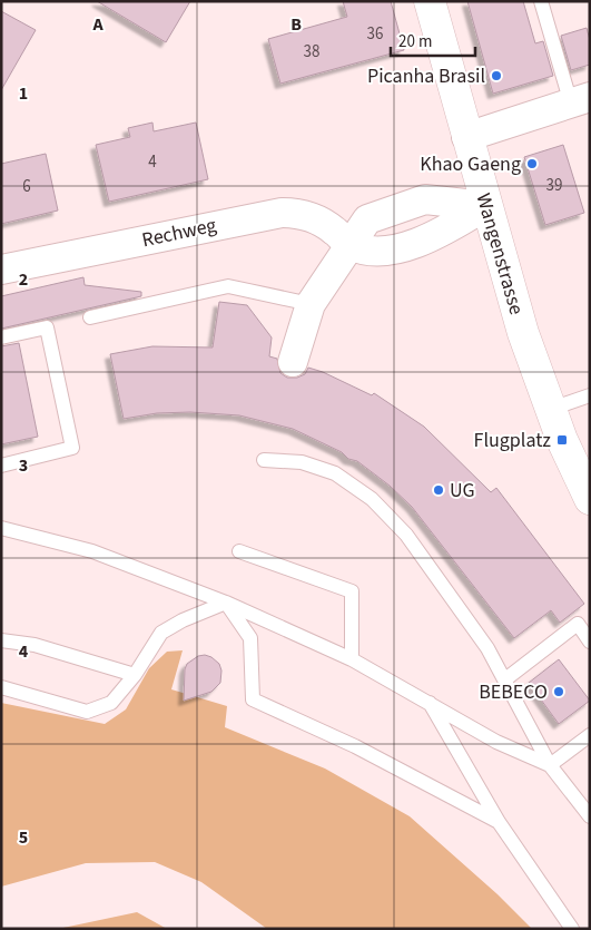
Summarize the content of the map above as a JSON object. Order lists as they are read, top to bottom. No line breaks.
{"streets":{"main road":["Wangenstrasse"],"street":["Rechweg"]},"crossings":[["Rechweg","Wangenstrasse"]],"places":{"other":["Picanha Brasil","Khao Gaeng","UG","BEBECO"],"transit":["Flugplatz"]},"house_numbers":["36","38","4","39","6"],"scale_bar":"20 m","grid":{"columns":["A","B"],"rows":["1","2","3","4","5"]}}
